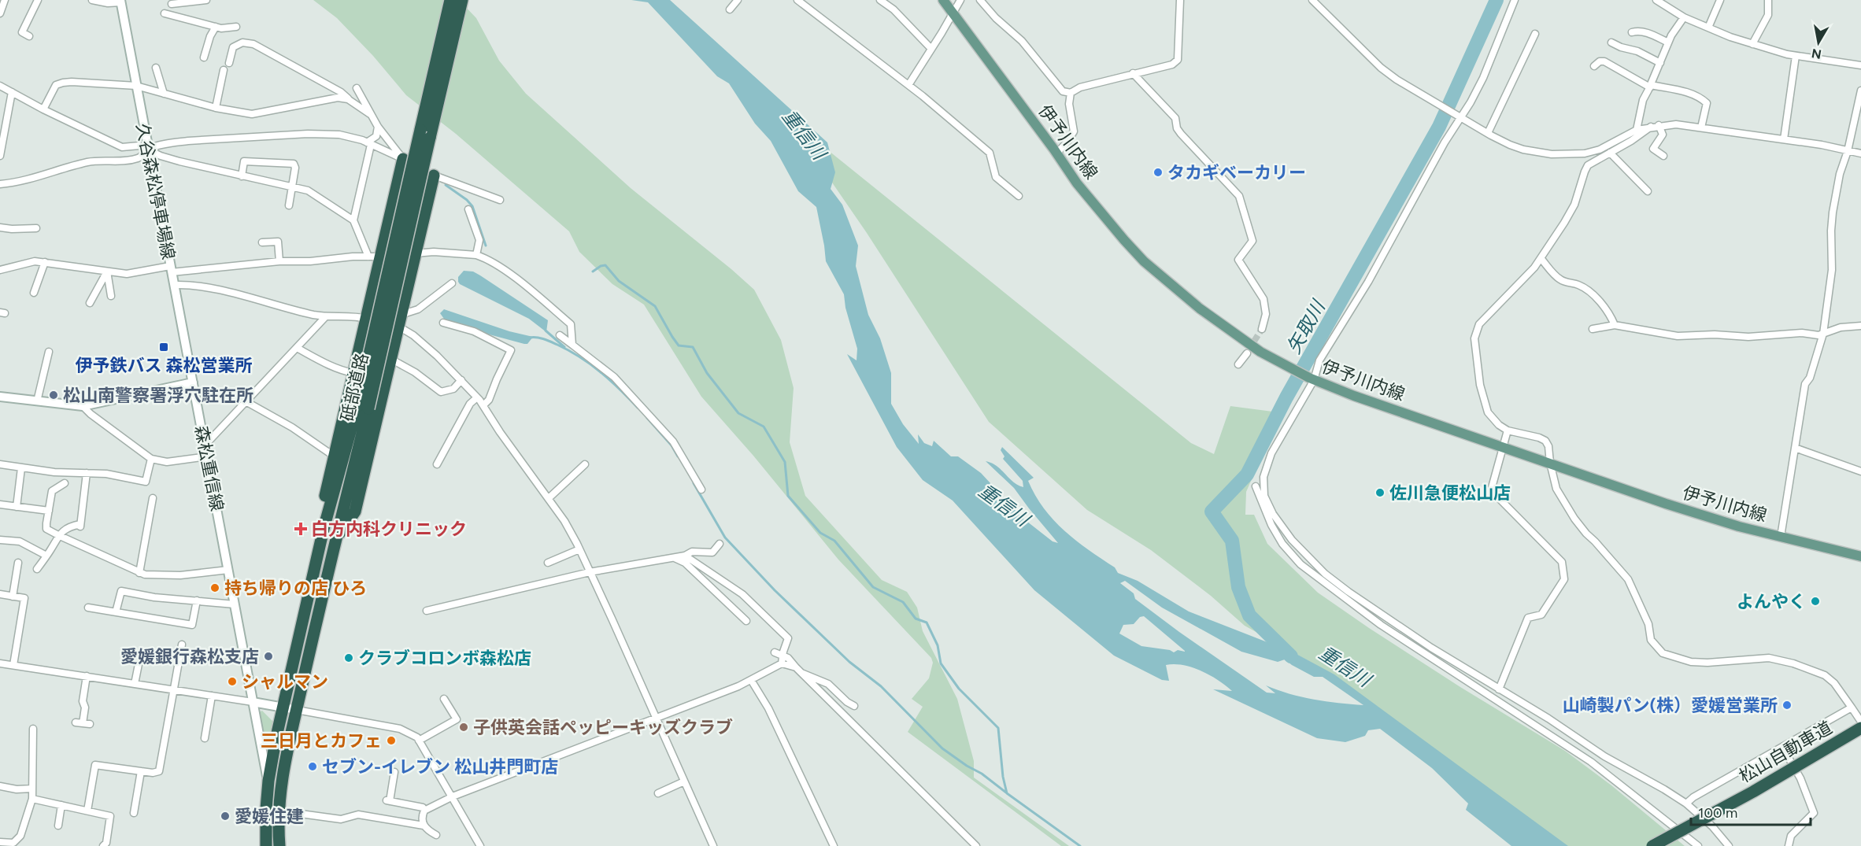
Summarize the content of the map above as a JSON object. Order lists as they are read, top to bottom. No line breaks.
{"streets":{"highway":["砥部道路","松山自動車道"],"main road":["伊予川内線","久谷森松停車場線","森松重信線"]},"crossings":[["久谷森松停車場線","森松重信線"],["砥部道路","森松重信線"]],"water":["重信川","矢取川"],"places":{"other":["タカギベーカリー","松山南警察署浮穴駐在所","佐川急便松山店","持ち帰りの店 ひろ","よんやく","愛媛銀行森松支店","クラブコロンボ森松店","シャルマン","山崎製パン(株）愛媛営業所","子供英会話ペッピーキッズクラブ","三日月とカフェ","セブン-イレブン 松山井門町店","愛媛住建"],"transit":["伊予鉄バス 森松営業所"],"health":["白方内科クリニック"]},"scale_bar":"100 m","north":"bottom"}
